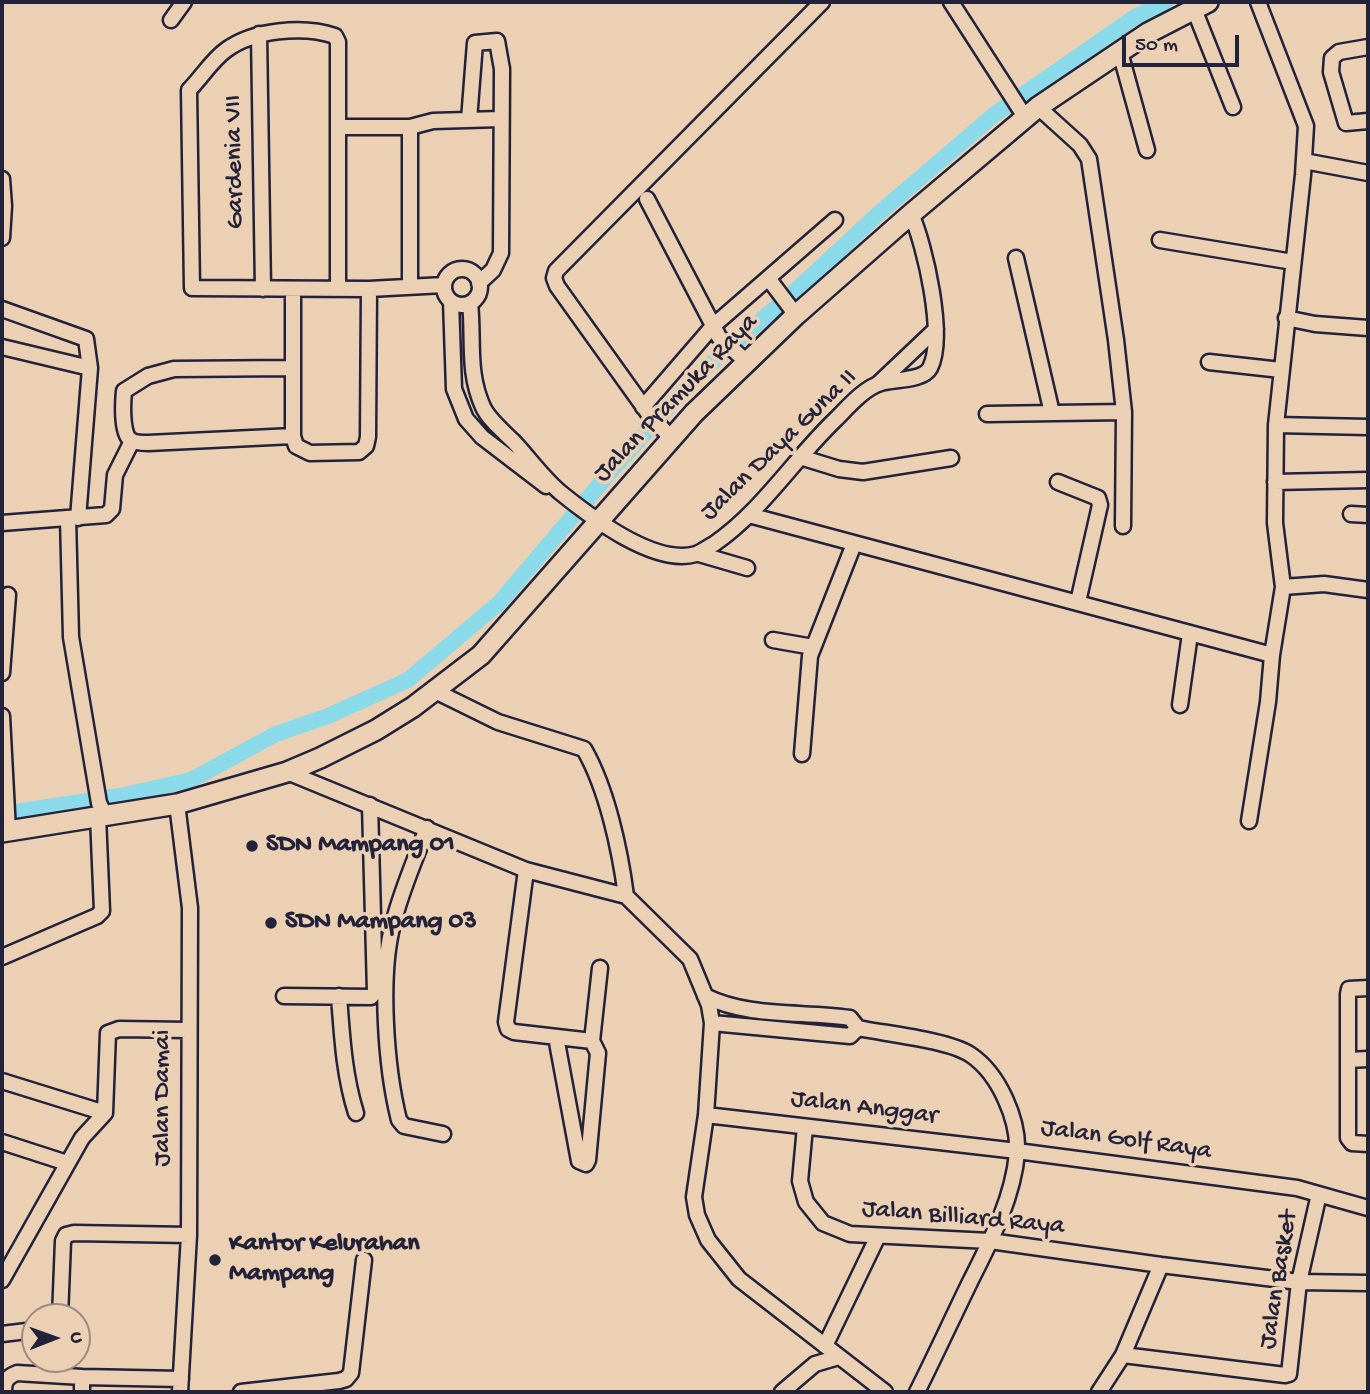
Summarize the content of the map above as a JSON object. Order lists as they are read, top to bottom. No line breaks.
{"streets":{"street":["Gardenia VII","Jalan Pramuka Raya","Jalan Daya Guna II","Jalan Damai","Jalan Anggar","Jalan Golf Raya","Jalan Billiard Raya","Jalan Basket"]},"crossings":[["Jalan Pramuka Raya","Jalan Daya Guna II"],["Jalan Pramuka Raya","Jalan Damai"],["Jalan Anggar","Jalan Golf Raya"],["Jalan Anggar","Jalan Billiard Raya"],["Jalan Golf Raya","Jalan Basket"],["Jalan Billiard Raya","Jalan Basket"]],"places":["SDN Mampang 01","SDN Mampang 03","Kantor Kelurahan Mampang"],"scale_bar":"50 m","north":"right"}
